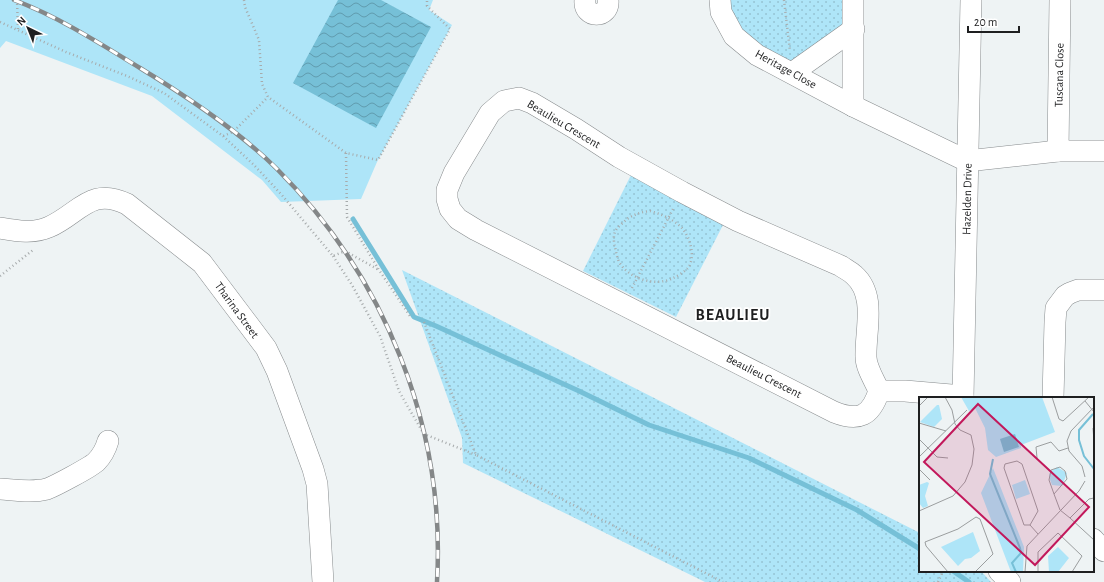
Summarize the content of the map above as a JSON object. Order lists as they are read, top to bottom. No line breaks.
{"streets":{"street":["Heritage Close","Tuscana Close","Beaulieu Crescent","Hazelden Drive","Tharina Street"]},"crossings":[["Heritage Close","Hazelden Drive"]],"districts":["BEAULIEU"],"scale_bar":"20 m","north":"top left"}
